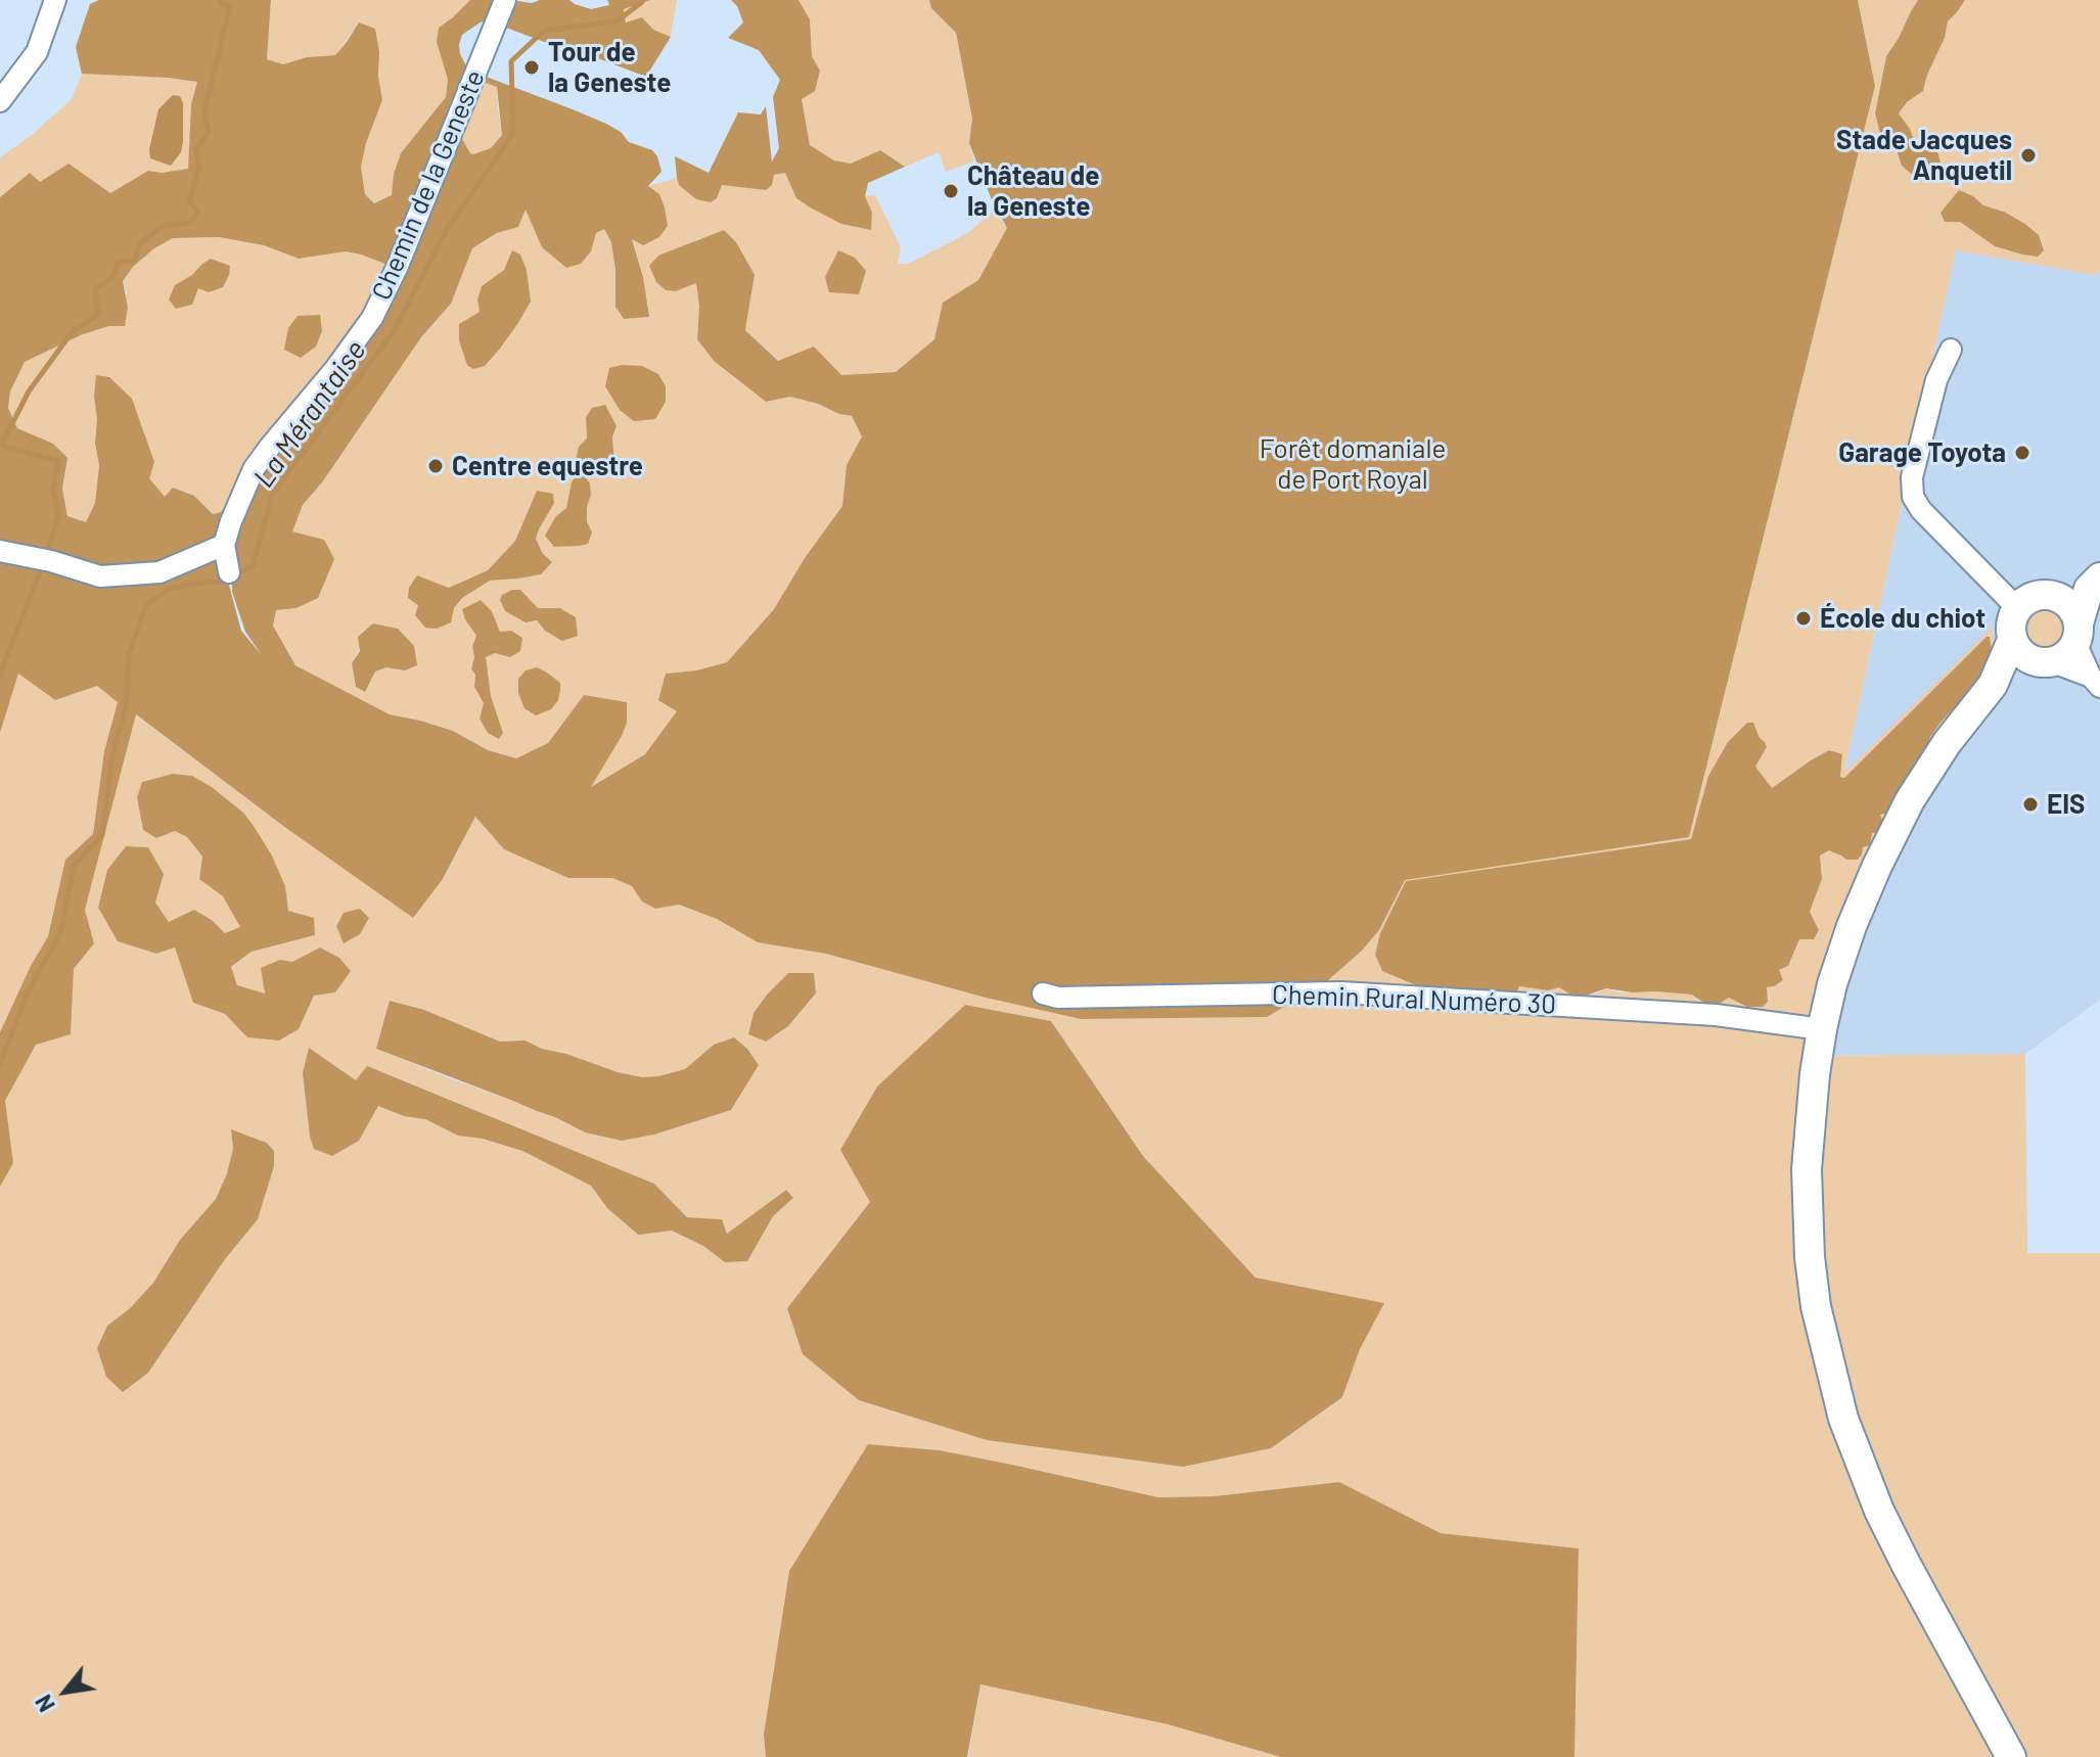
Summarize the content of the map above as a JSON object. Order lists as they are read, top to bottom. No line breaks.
{"streets":{"street":["Chemin de la Geneste","Chemin Rural Numéro 30"]},"water":["La Mérantaise"],"parks":["Forêt domaniale de Port Royal"],"places":["Tour de la Geneste","Stade Jacques Anquetil","Château de la Geneste","Garage Toyota","Centre equestre","École du chiot","EIS"],"north":"bottom left"}
